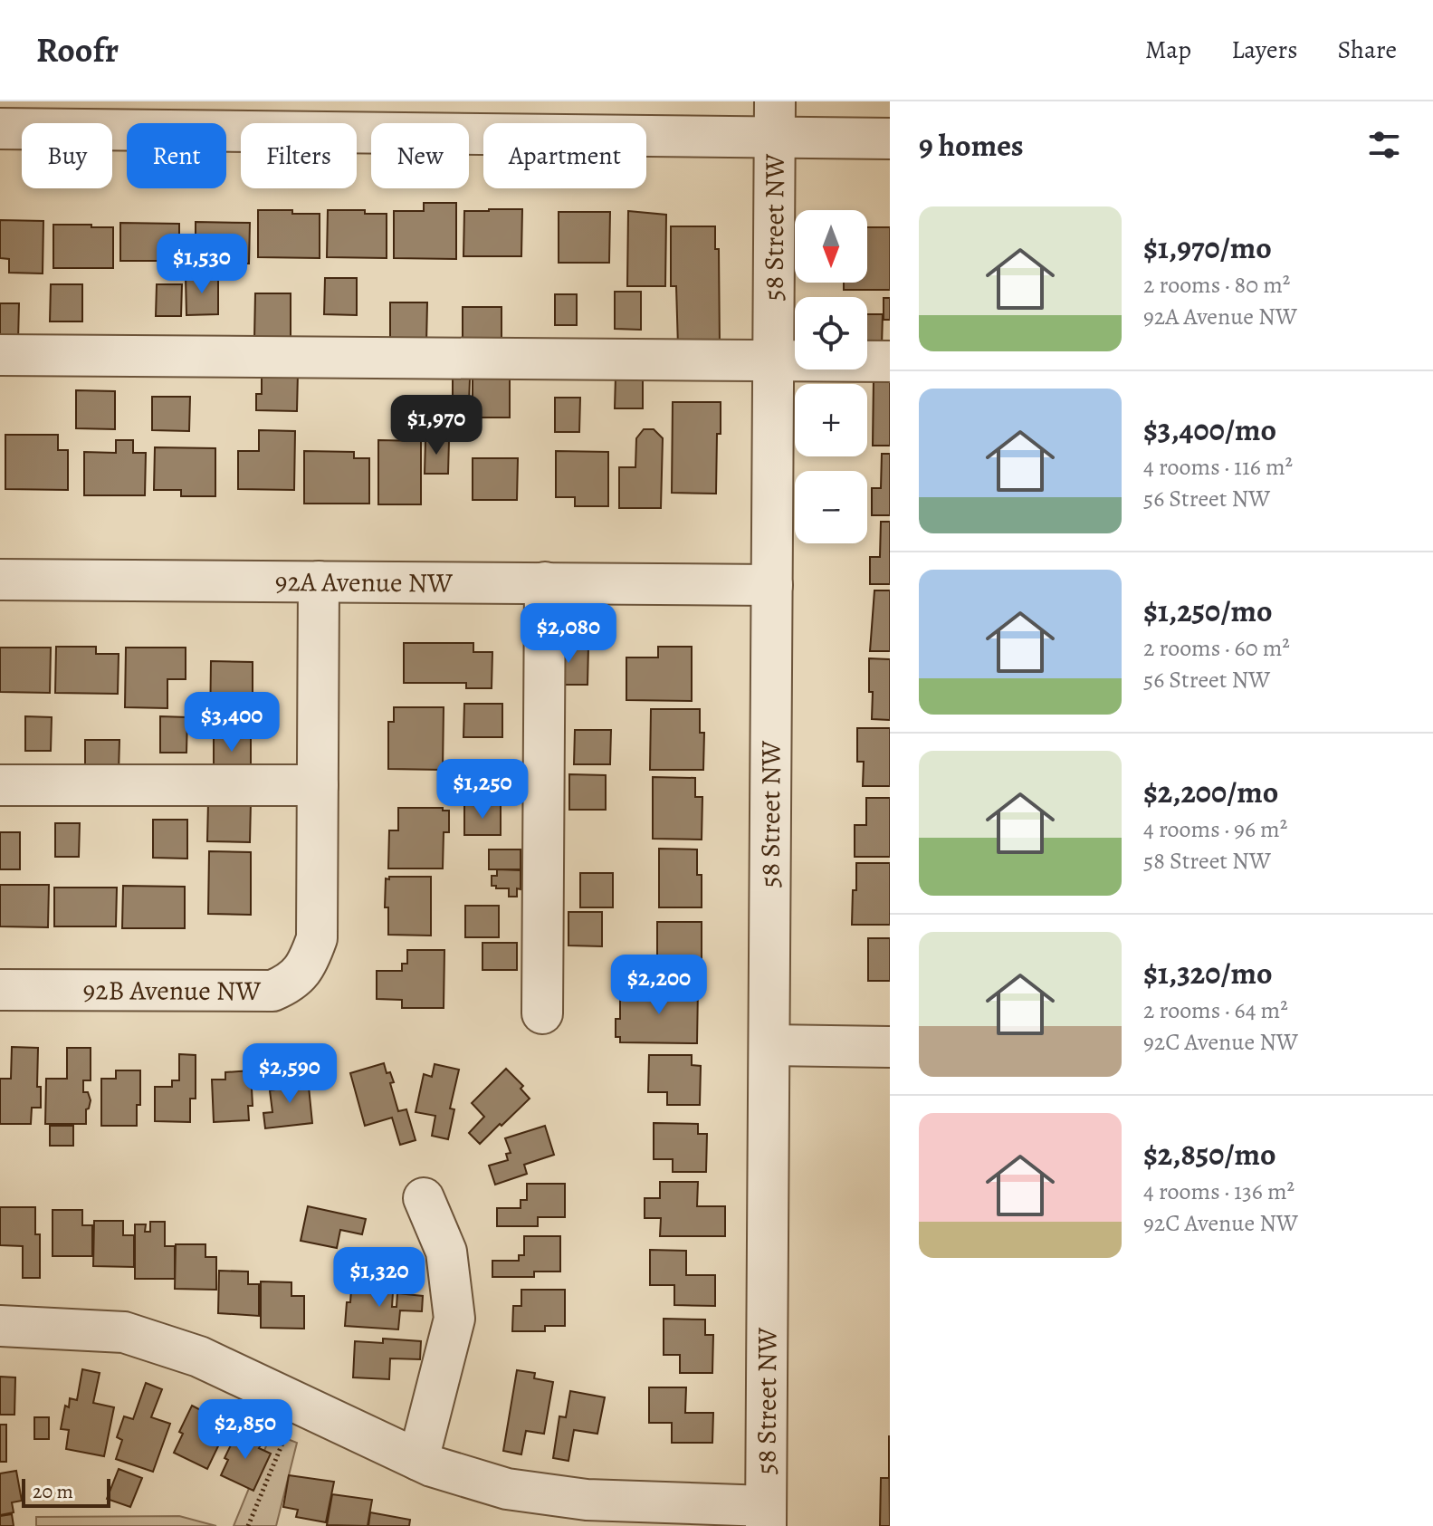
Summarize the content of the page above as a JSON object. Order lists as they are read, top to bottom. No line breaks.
{"streets":{"street":["58 Street NW","92A Avenue NW","92B Avenue NW"]},"crossings":[["58 Street NW","92A Avenue NW"]],"scale_bar":"20 m","north":"bottom","page":{"header":"Roofr","nav":["Map","Layers","Share"],"heading":"9 homes","chip":["Buy","Rent","Filters","New","Apartment"],"list":[{"name":"$1,970/mo","note":"2 rooms · 80 m² · 92A Avenue NW"},{"name":"$3,400/mo","note":"4 rooms · 116 m² · 56 Street NW"},{"name":"$1,250/mo","note":"2 rooms · 60 m² · 56 Street NW"},{"name":"$2,200/mo","note":"4 rooms · 96 m² · 58 Street NW"},{"name":"$1,320/mo","note":"2 rooms · 64 m² · 92C Avenue NW"},{"name":"$2,850/mo","note":"4 rooms · 136 m² · 92C Avenue NW"}],"map_buttons":["+","−"],"price":["$1,530","$1,970","$2,080","$3,400","$1,250","$2,200","$2,590","$1,320","$2,850"],"scale":"20 m"}}
